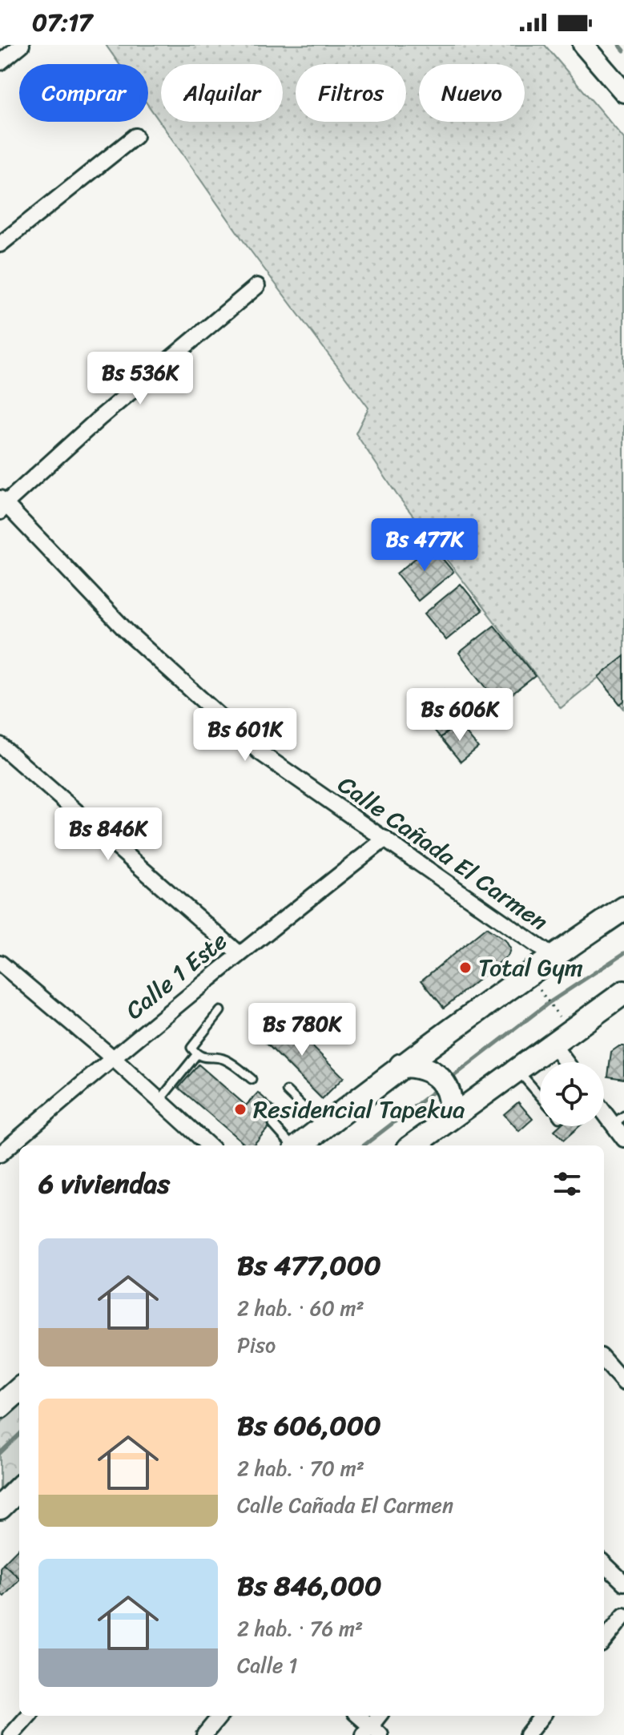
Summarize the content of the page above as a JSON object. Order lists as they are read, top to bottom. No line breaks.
{"streets":{"street":["Calle Cañada El Carmen","Calle 1 Este"]},"crossings":[["Calle Cañada El Carmen","Calle 1 Este"]],"places":["Total Gym","Residencial Tapekua"],"page":{"status":"07:17","chip":["Comprar","Alquilar","Filtros","Nuevo"],"price":["Bs 536K","Bs 477K","Bs 606K","Bs 601K","Bs 846K","Bs 780K"],"heading":"6 viviendas","list":[{"name":"Bs 477,000","note":"2 hab. · 60 m² · Piso"},{"name":"Bs 606,000","note":"2 hab. · 70 m² · Calle Cañada El Carmen"},{"name":"Bs 846,000","note":"2 hab. · 76 m² · Calle 1"}]}}
